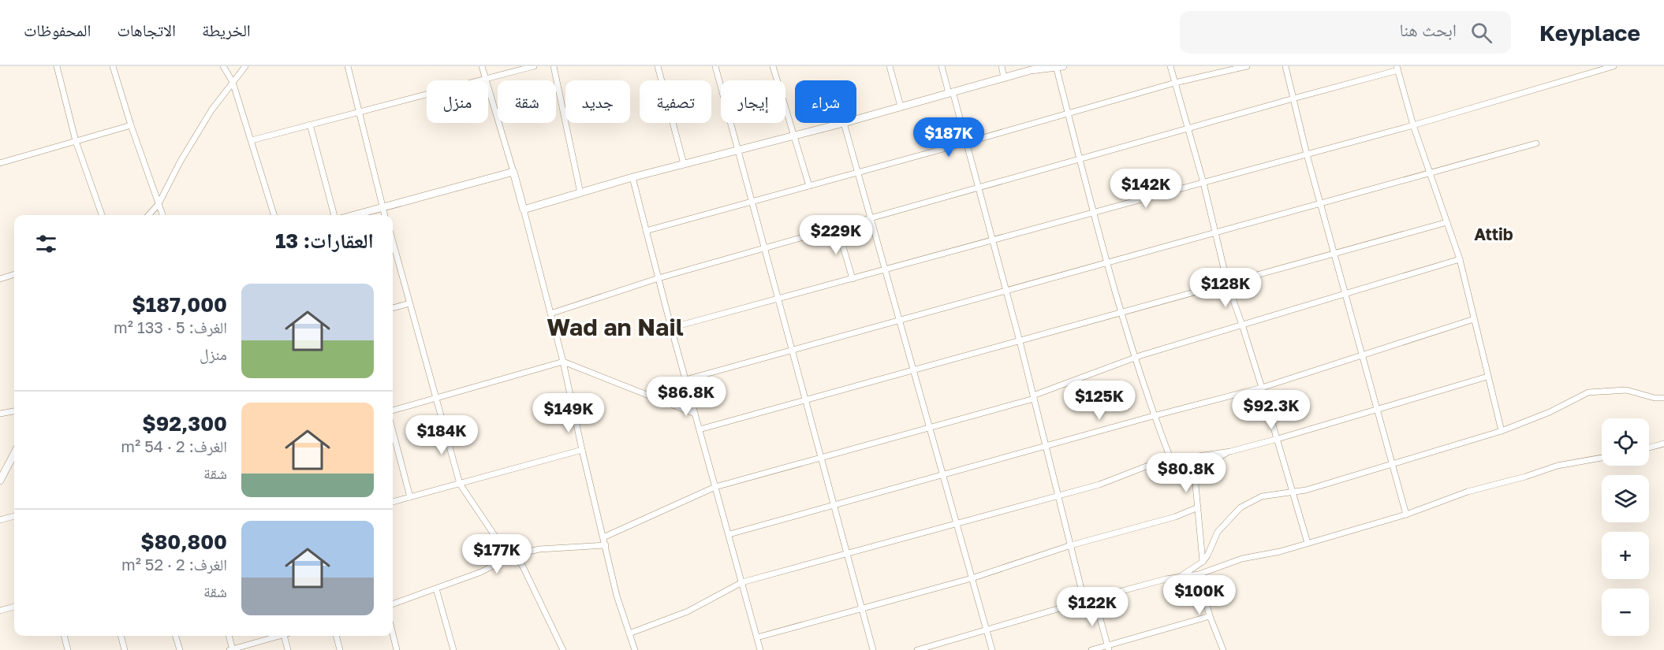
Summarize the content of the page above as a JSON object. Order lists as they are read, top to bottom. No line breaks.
{"districts":["Attib","Wad an Nail"],"page":{"header":"Keyplace","search":"ابحث هنا","nav":["الخريطة","الاتجاهات","المحفوظات"],"chip":["شراء","إيجار","تصفية","جديد","شقة","منزل"],"price":["$187K","$142K","$229K","$128K","$86.8K","$125K","$92.3K","$149K","$184K","$80.8K","$177K","$100K","$122K"],"heading":"العقارات: 13","list":[{"name":"$187,000","note":"الغرف: 5 · 133 m² · منزل"},{"name":"$92,300","note":"الغرف: 2 · 54 m² · شقة"},{"name":"$80,800","note":"الغرف: 2 · 52 m² · شقة"}],"map_buttons":["+","−"]}}
